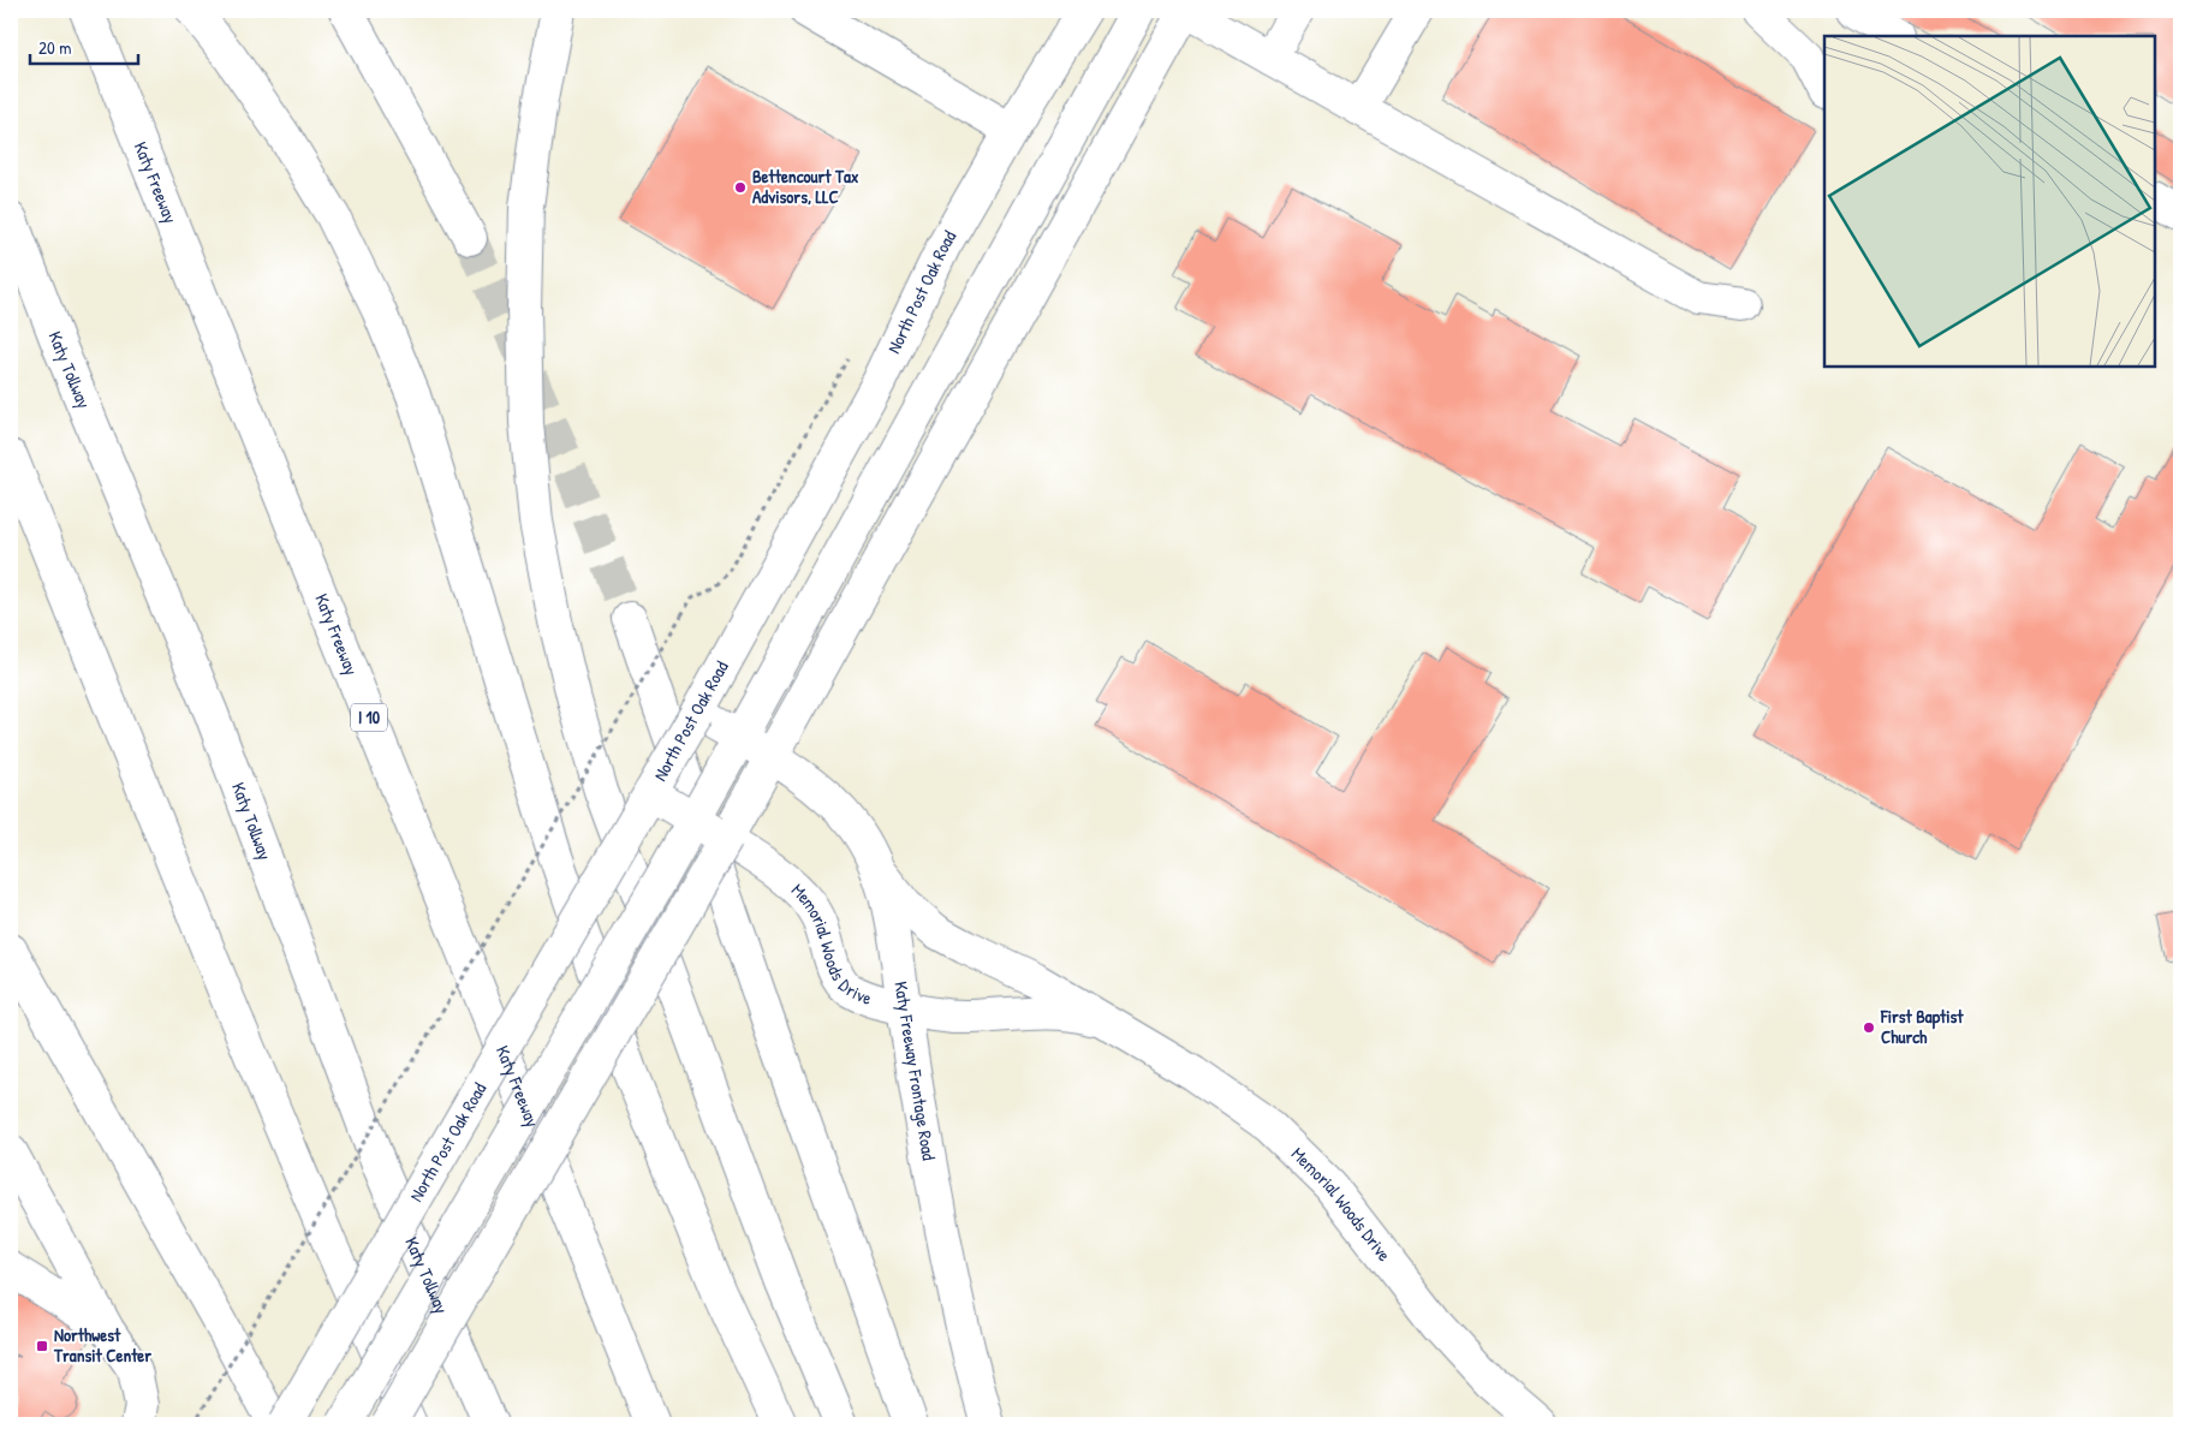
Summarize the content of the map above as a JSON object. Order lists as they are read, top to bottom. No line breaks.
{"streets":{"main road":["Katy Freeway","North Post Oak Road","Katy Tollway","I 10","Memorial Woods Drive","Katy Freeway Frontage Road"]},"crossings":[["North Post Oak Road","Memorial Woods Drive"],["North Post Oak Road","Katy Freeway Frontage Road"],["Memorial Woods Drive","Katy Freeway Frontage Road"]],"places":{"other":["Bettencourt Tax Advisors, LLC","First Baptist Church"],"transit":["Northwest Transit Center"]},"scale_bar":"20 m"}
